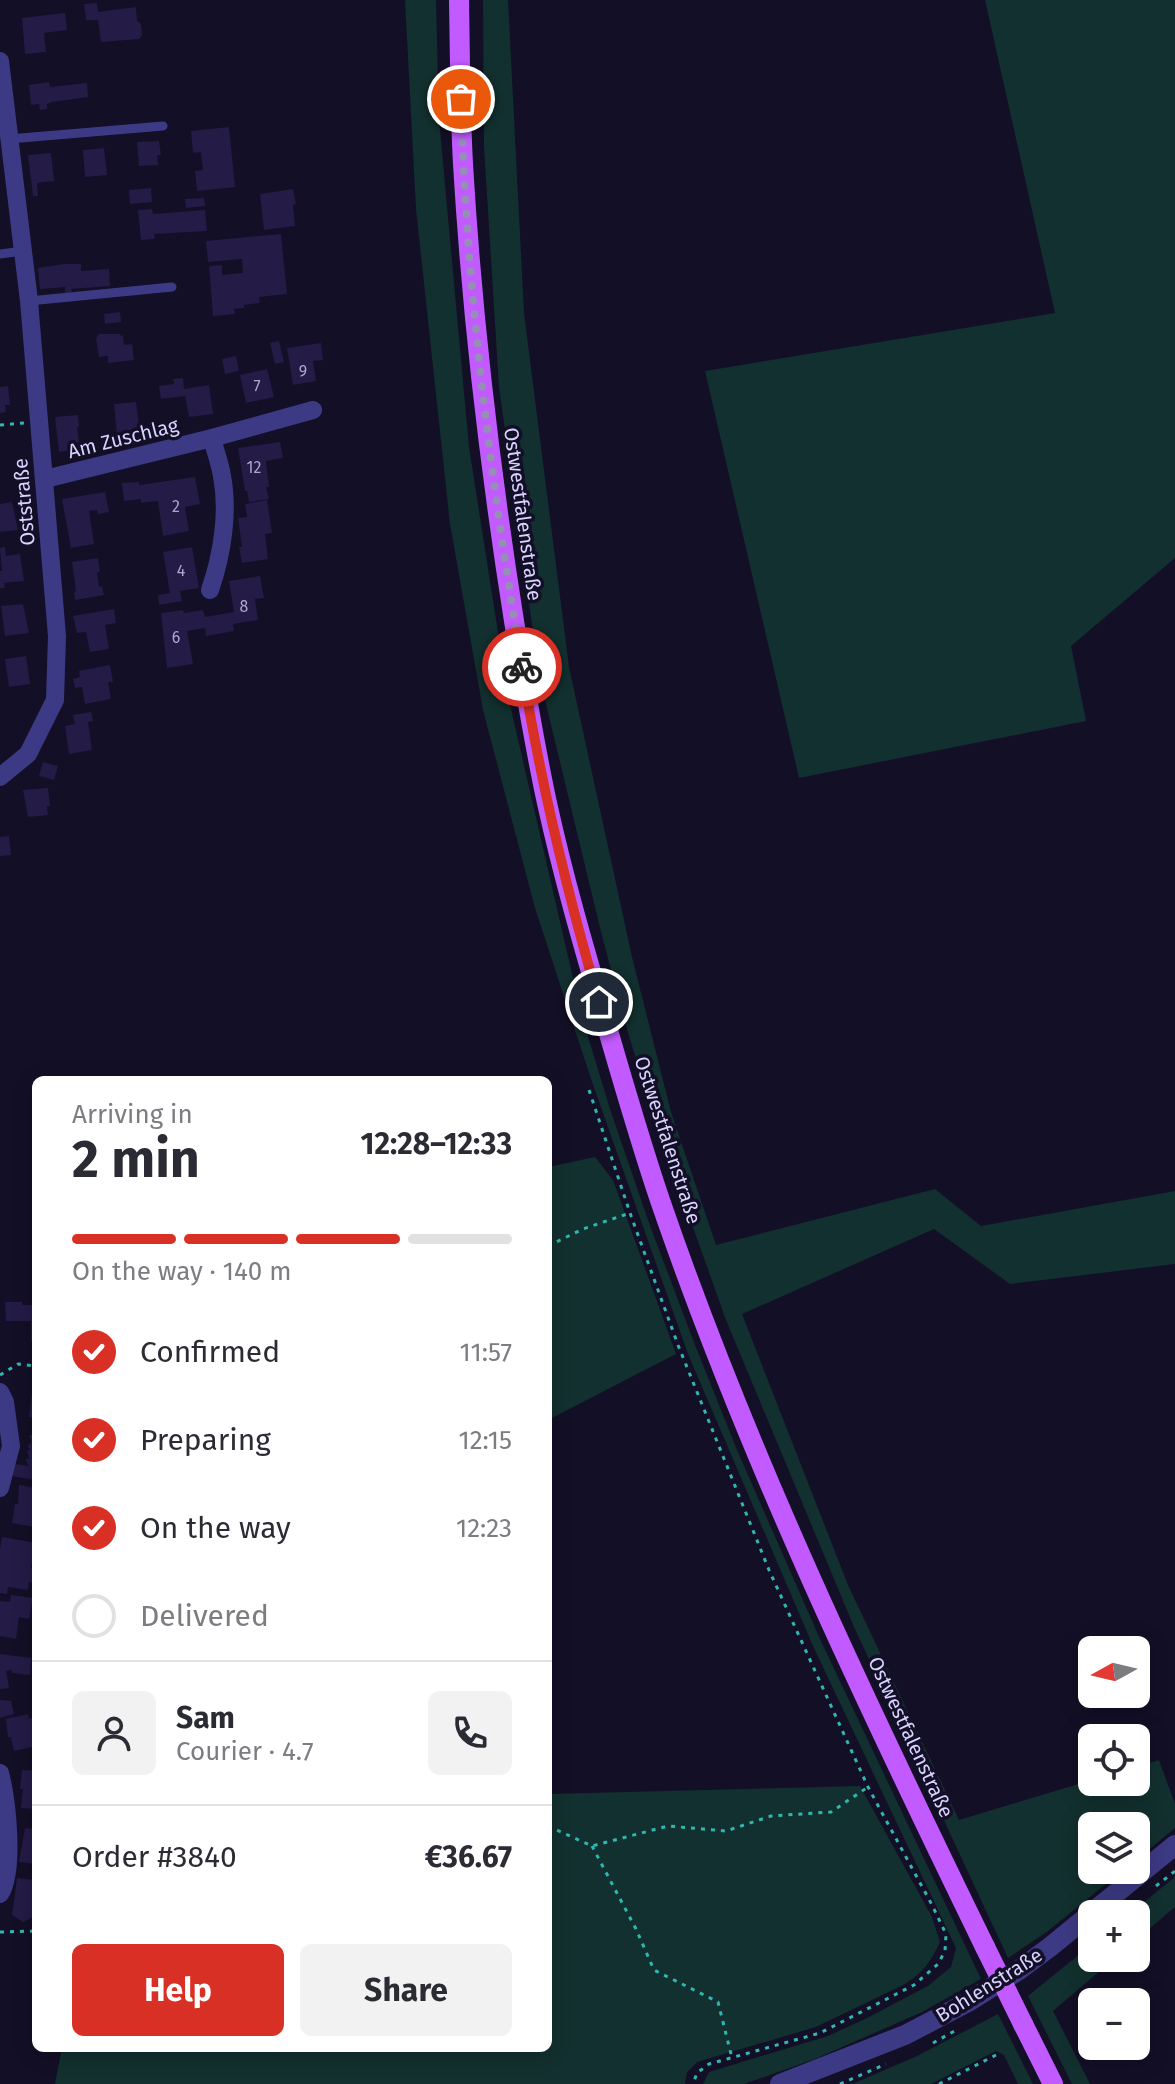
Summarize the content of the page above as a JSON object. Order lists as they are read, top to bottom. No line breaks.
{"streets":{"main road":["Ostwestfalenstraße"],"street":["Am Zuschlag","Oststraße","Bohlenstraße"]},"crossings":[["Am Zuschlag","Oststraße"]],"house_numbers":["9","7","12","2","4","8","6"],"north":"left","page":{"heading":["2 min","Arriving in","12:28–12:33"],"panel":["Sam","Courier · 4.7","Order #3840","€36.67"],"bar":"On the way · 140 m","list":[["Confirmed","11:57"],["Preparing","12:15"],["On the way","12:23"],"Delivered"],"map_buttons":["+","−"],"buttons":["Help","Share"]}}
